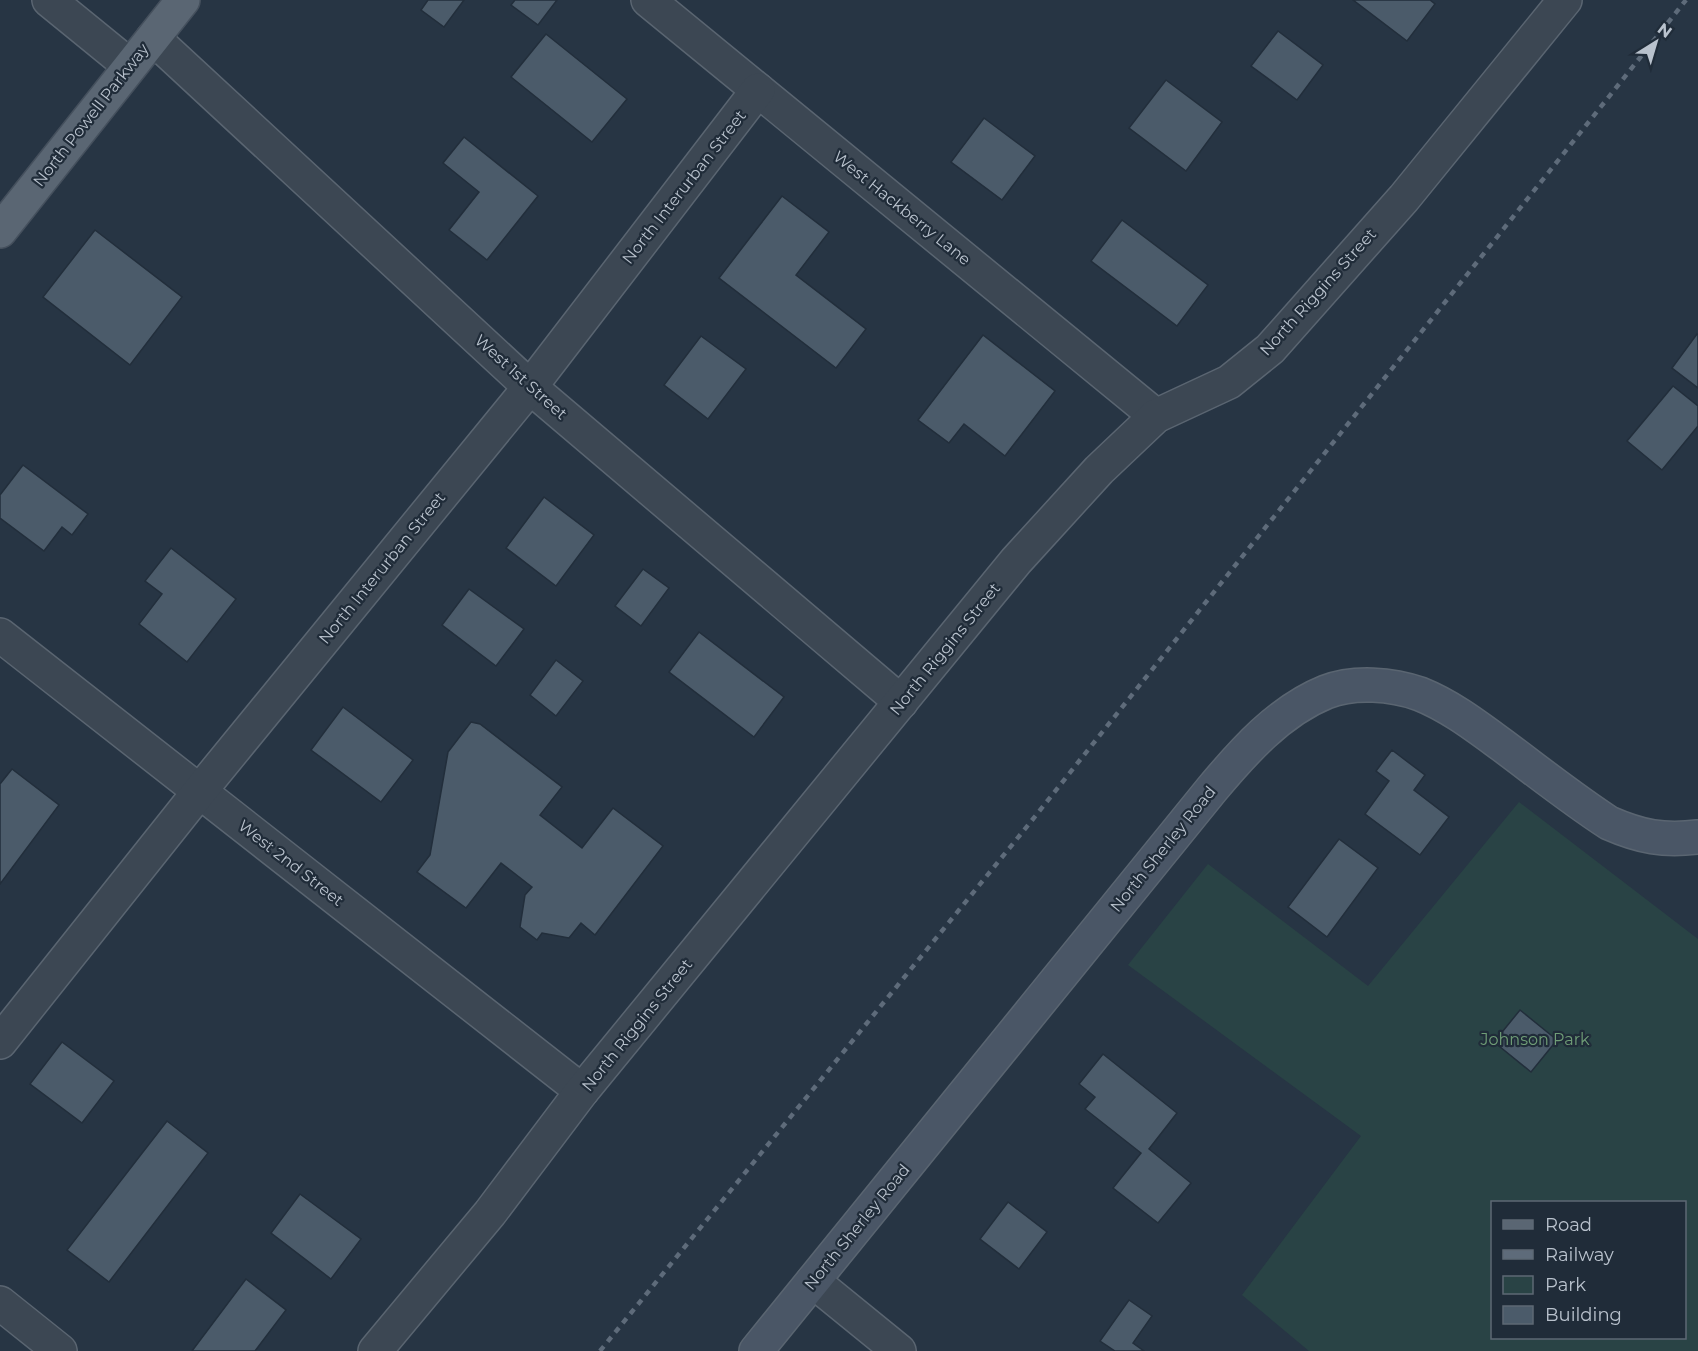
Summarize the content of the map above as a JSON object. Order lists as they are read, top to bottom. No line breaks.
{"streets":{"main road":["North Powell Parkway","North Sherley Road"],"street":["North Interurban Street","West Hackberry Lane","North Riggins Street","West 1st Street","West 2nd Street"]},"crossings":[["North Powell Parkway","West 1st Street"],["North Interurban Street","West Hackberry Lane"],["North Interurban Street","West 1st Street"],["North Interurban Street","West 2nd Street"],["West Hackberry Lane","North Riggins Street"],["North Riggins Street","West 1st Street"],["North Riggins Street","West 2nd Street"]],"parks":["Johnson Park"],"legend":["Road","Railway","Park","Building"],"north":"top right"}
